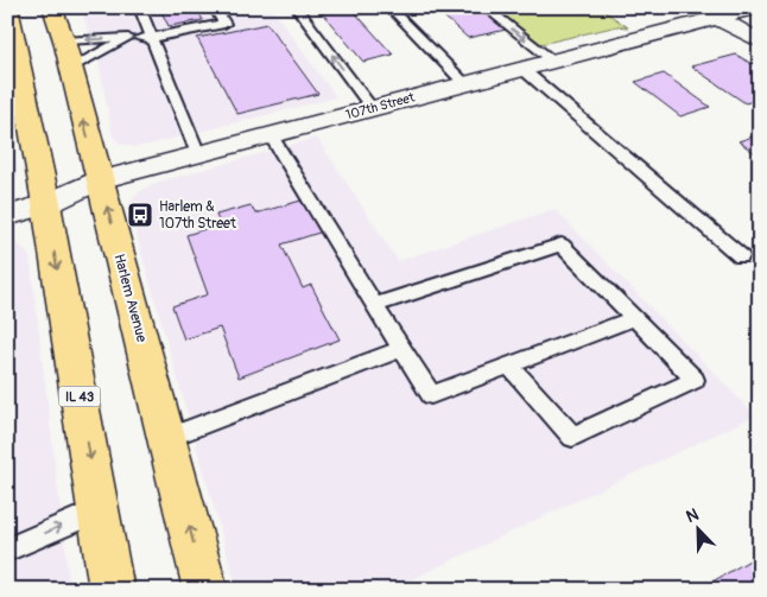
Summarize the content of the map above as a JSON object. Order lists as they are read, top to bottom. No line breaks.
{"streets":{"main road":["Harlem Avenue","IL 43"],"street":["107th Street"]},"crossings":[["107th Street","Harlem Avenue"],["107th Street","IL 43"]],"places":{"bus stop":["Harlem & 107th Street"]},"north":"top left"}
